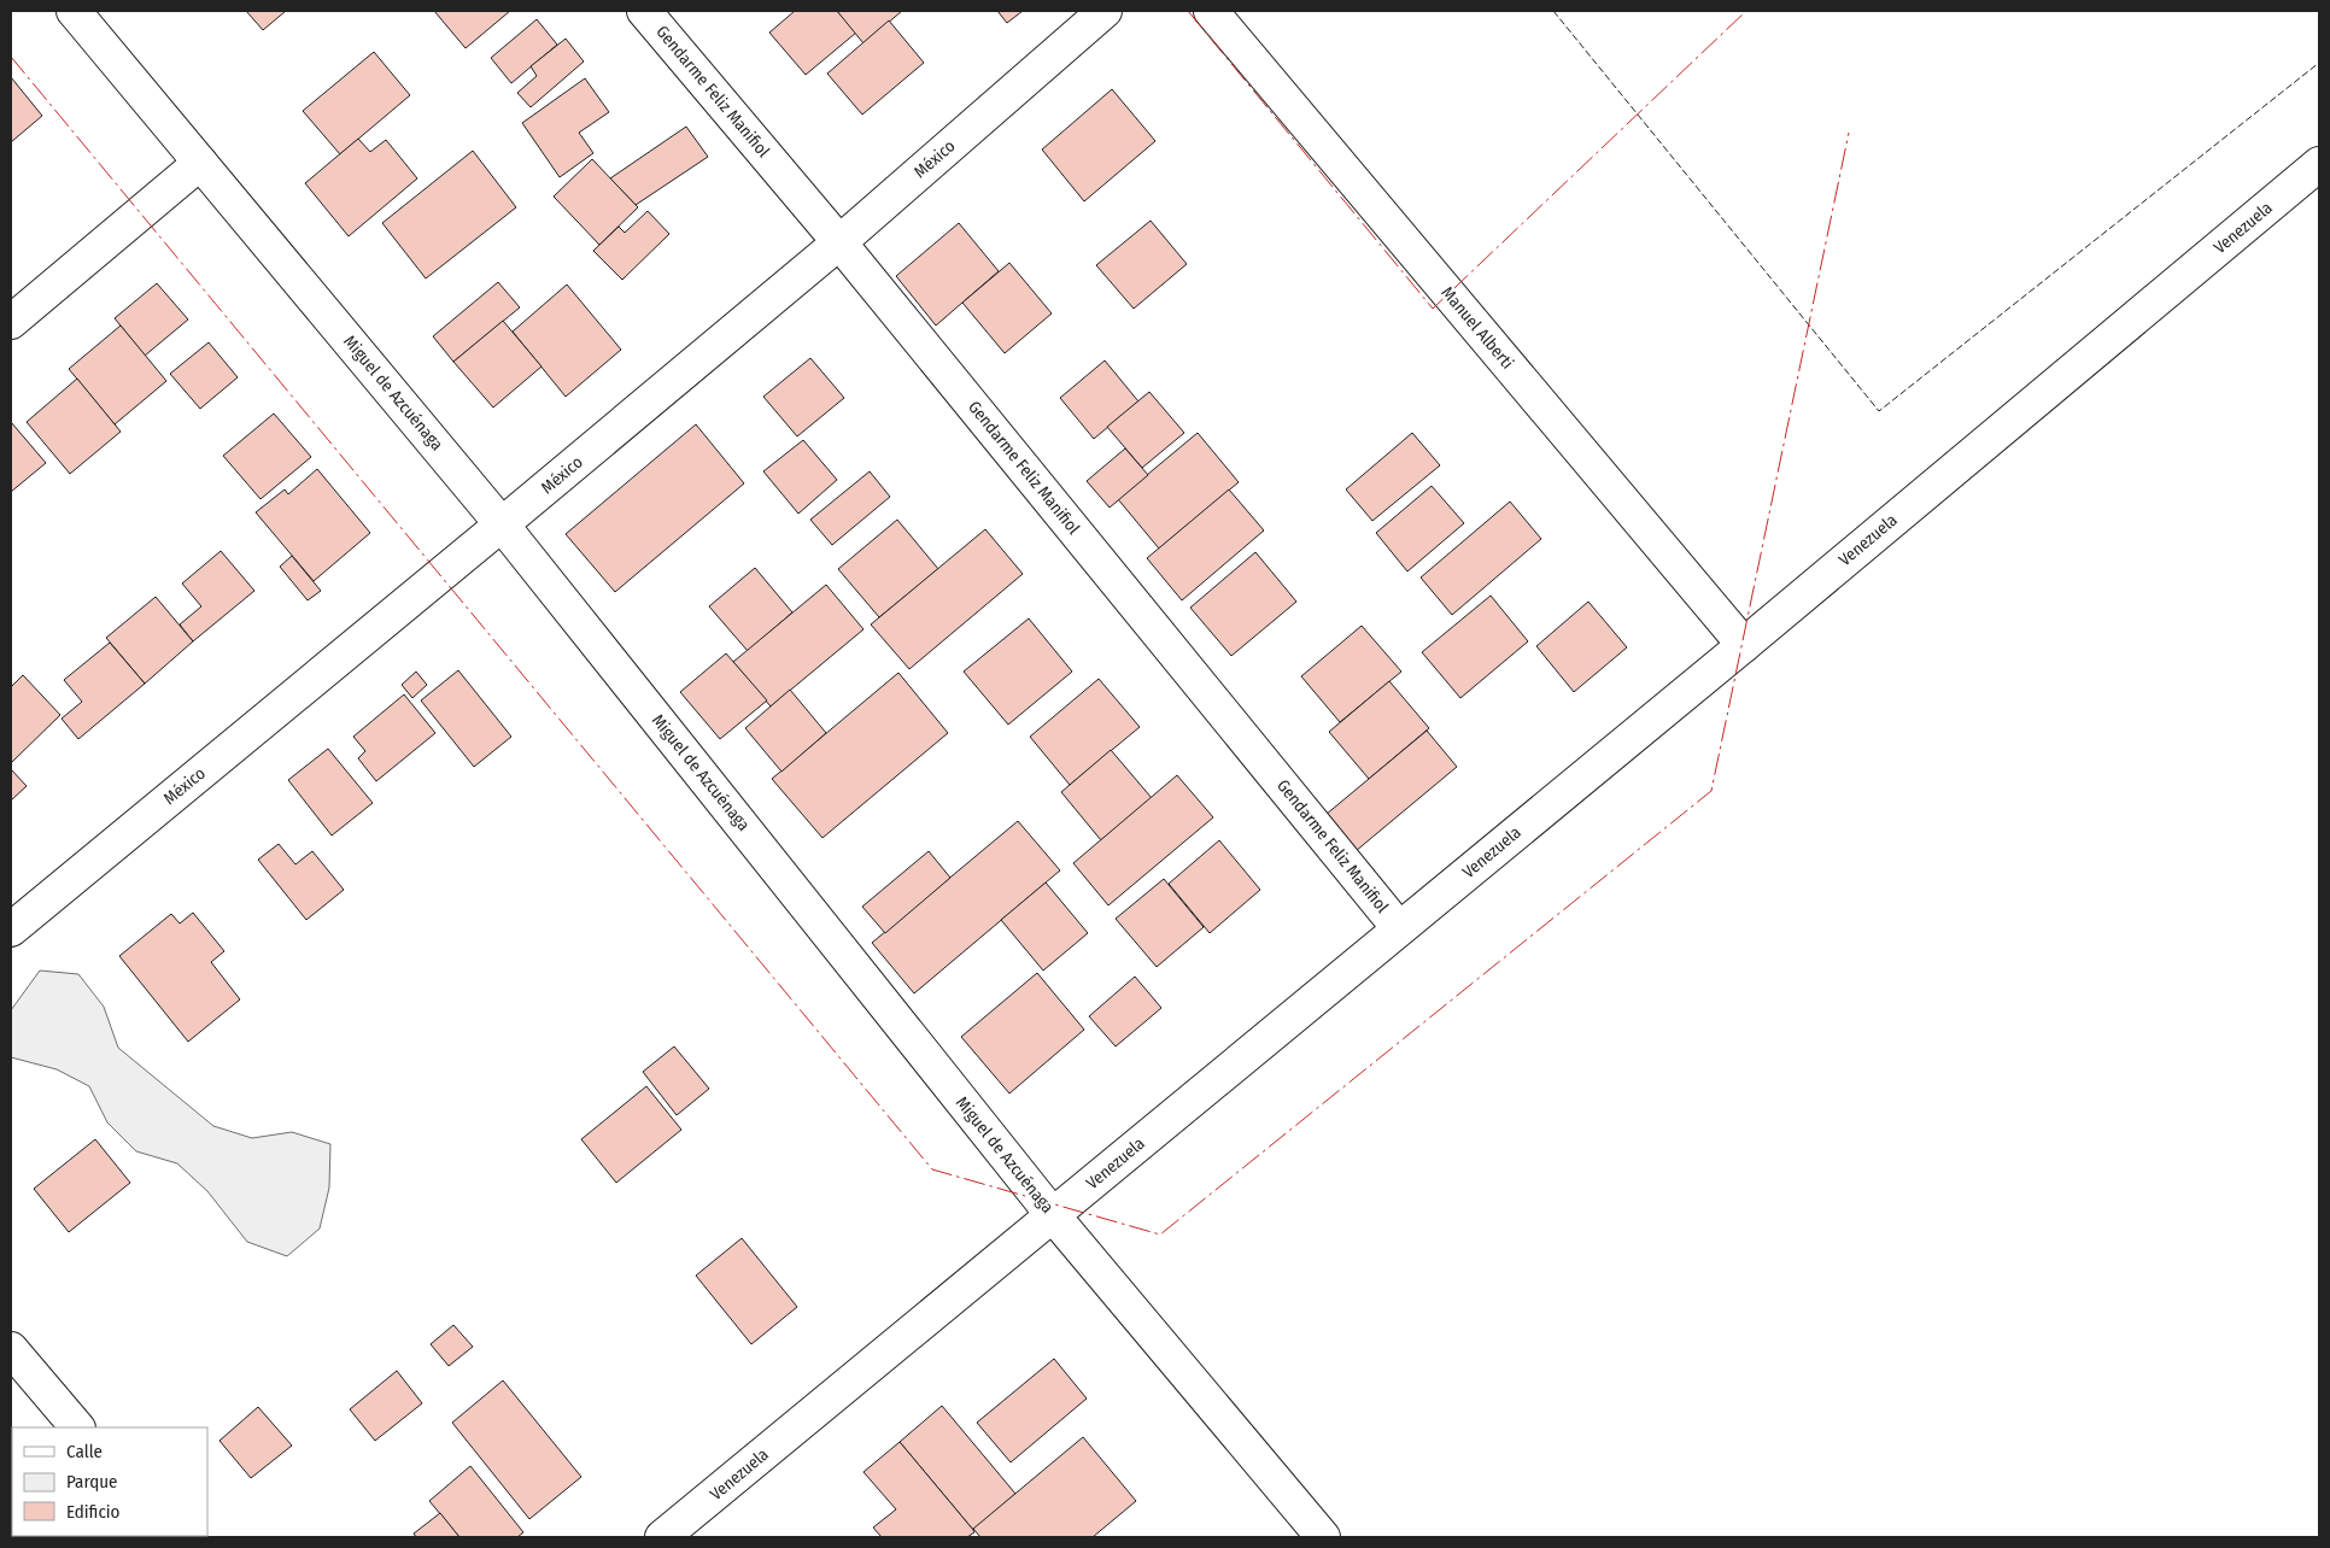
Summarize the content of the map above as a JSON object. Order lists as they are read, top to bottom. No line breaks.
{"streets":{"street":["Gendarme Feliz Manifiol","México","Venezuela","Manuel Alberti","Miguel de Azcuénaga"]},"crossings":[["Gendarme Feliz Manifiol","México"],["Gendarme Feliz Manifiol","Venezuela"],["México","Miguel de Azcuénaga"],["Venezuela","Manuel Alberti"],["Venezuela","Miguel de Azcuénaga"]],"legend":["Calle","Parque","Edificio"]}
